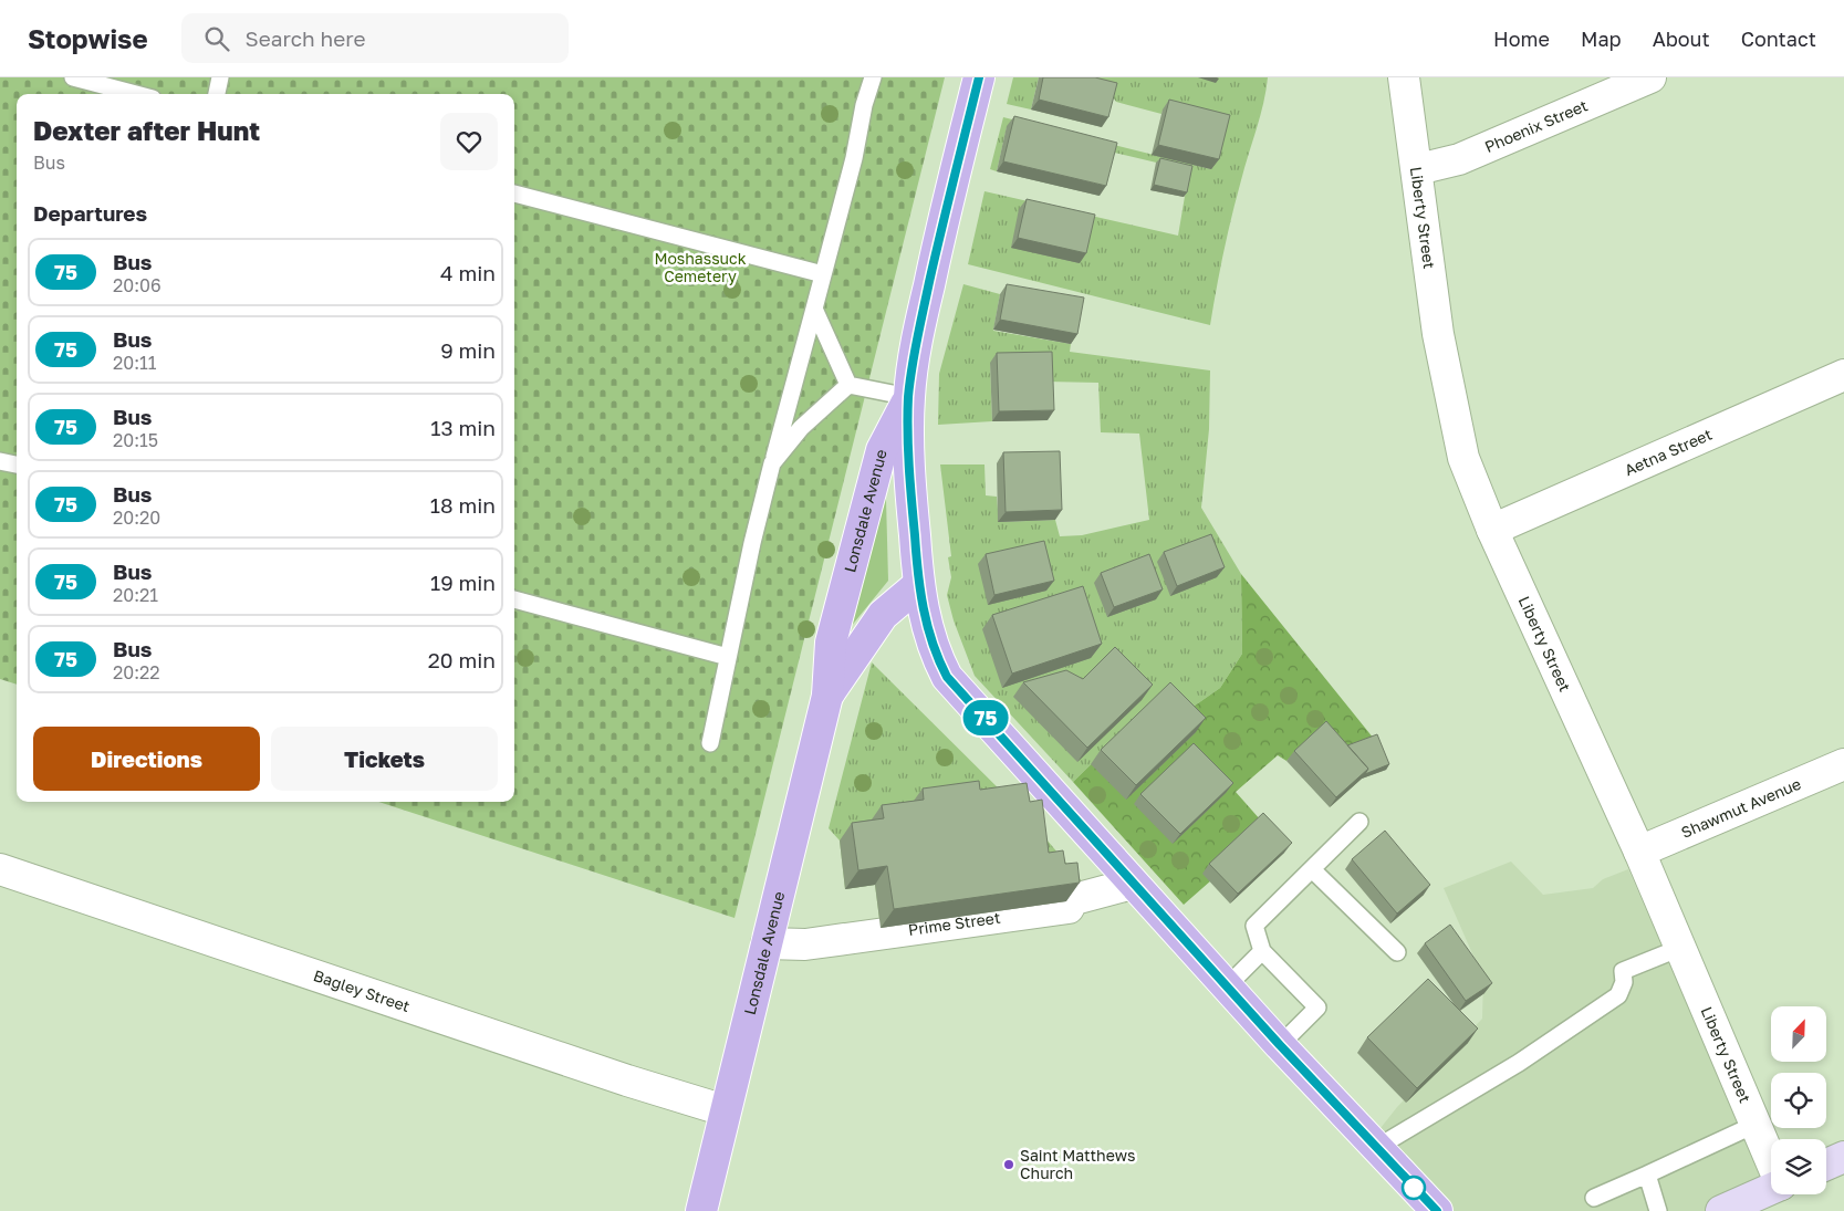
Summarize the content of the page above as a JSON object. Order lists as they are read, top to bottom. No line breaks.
{"streets":{"main road":["Lonsdale Avenue"],"street":["Phoenix Street","Liberty Street","Aetna Street","Shawmut Avenue","Prime Street","Bagley Street"]},"crossings":[["Phoenix Street","Liberty Street"],["Liberty Street","Aetna Street"],["Liberty Street","Shawmut Avenue"],["Lonsdale Avenue","Prime Street"],["Lonsdale Avenue","Bagley Street"]],"parks":["Moshassuck Cemetery"],"places":["Saint Matthews Church"],"lines":["bus line 75"],"north":"top right","page":{"header":"Stopwise","search":"Search here","nav":["Home","Map","About","Contact"],"on_map":"75","heading":[["Dexter after Hunt","Bus"],"Departures"],"list":[{"mark":"75","name":"Bus","note":"20:06","value":"4 min"},{"mark":"75","name":"Bus","note":"20:11","value":"9 min"},{"mark":"75","name":"Bus","note":"20:15","value":"13 min"},{"mark":"75","name":"Bus","note":"20:20","value":"18 min"},{"mark":"75","name":"Bus","note":"20:21","value":"19 min"},{"mark":"75","name":"Bus","note":"20:22","value":"20 min"}],"buttons":["Directions","Tickets"]}}
